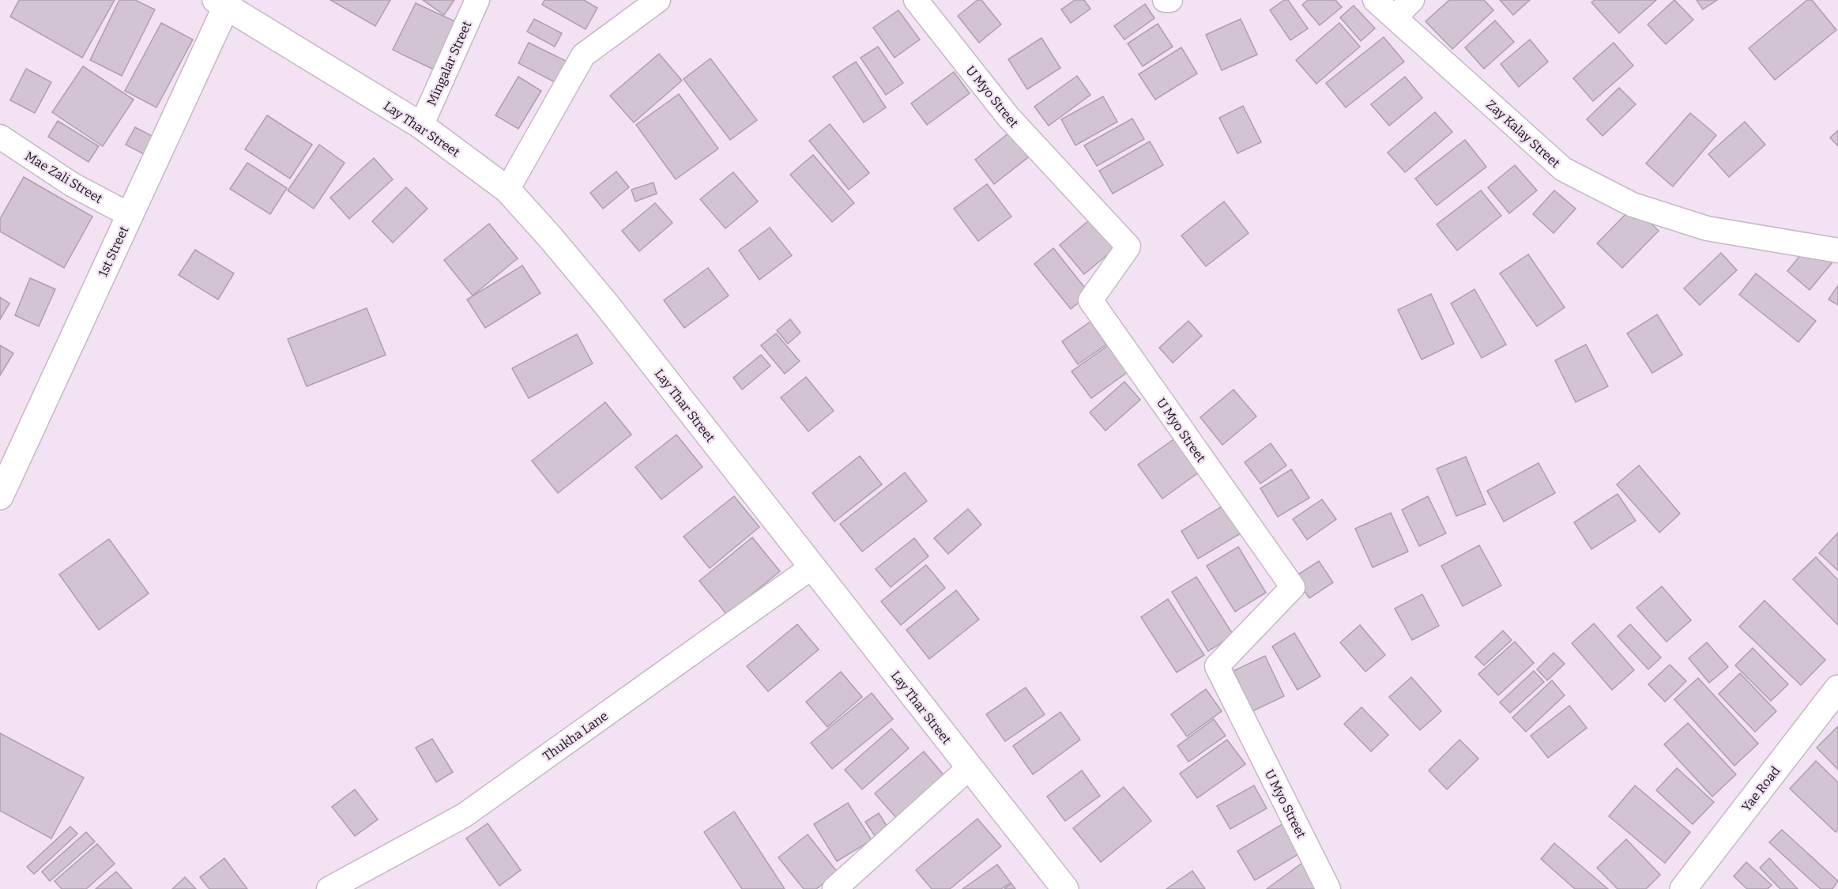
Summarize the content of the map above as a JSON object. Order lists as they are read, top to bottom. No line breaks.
{"streets":{"street":["Mingalar Street","U Myo Street","Lay Thar Street","Zay Kalay Street","Mae Zali Street","1st Street","Thukha Lane","Yae Road"]},"crossings":[["Mingalar Street","Lay Thar Street"],["Lay Thar Street","1st Street"],["Lay Thar Street","Thukha Lane"],["Mae Zali Street","1st Street"]]}
